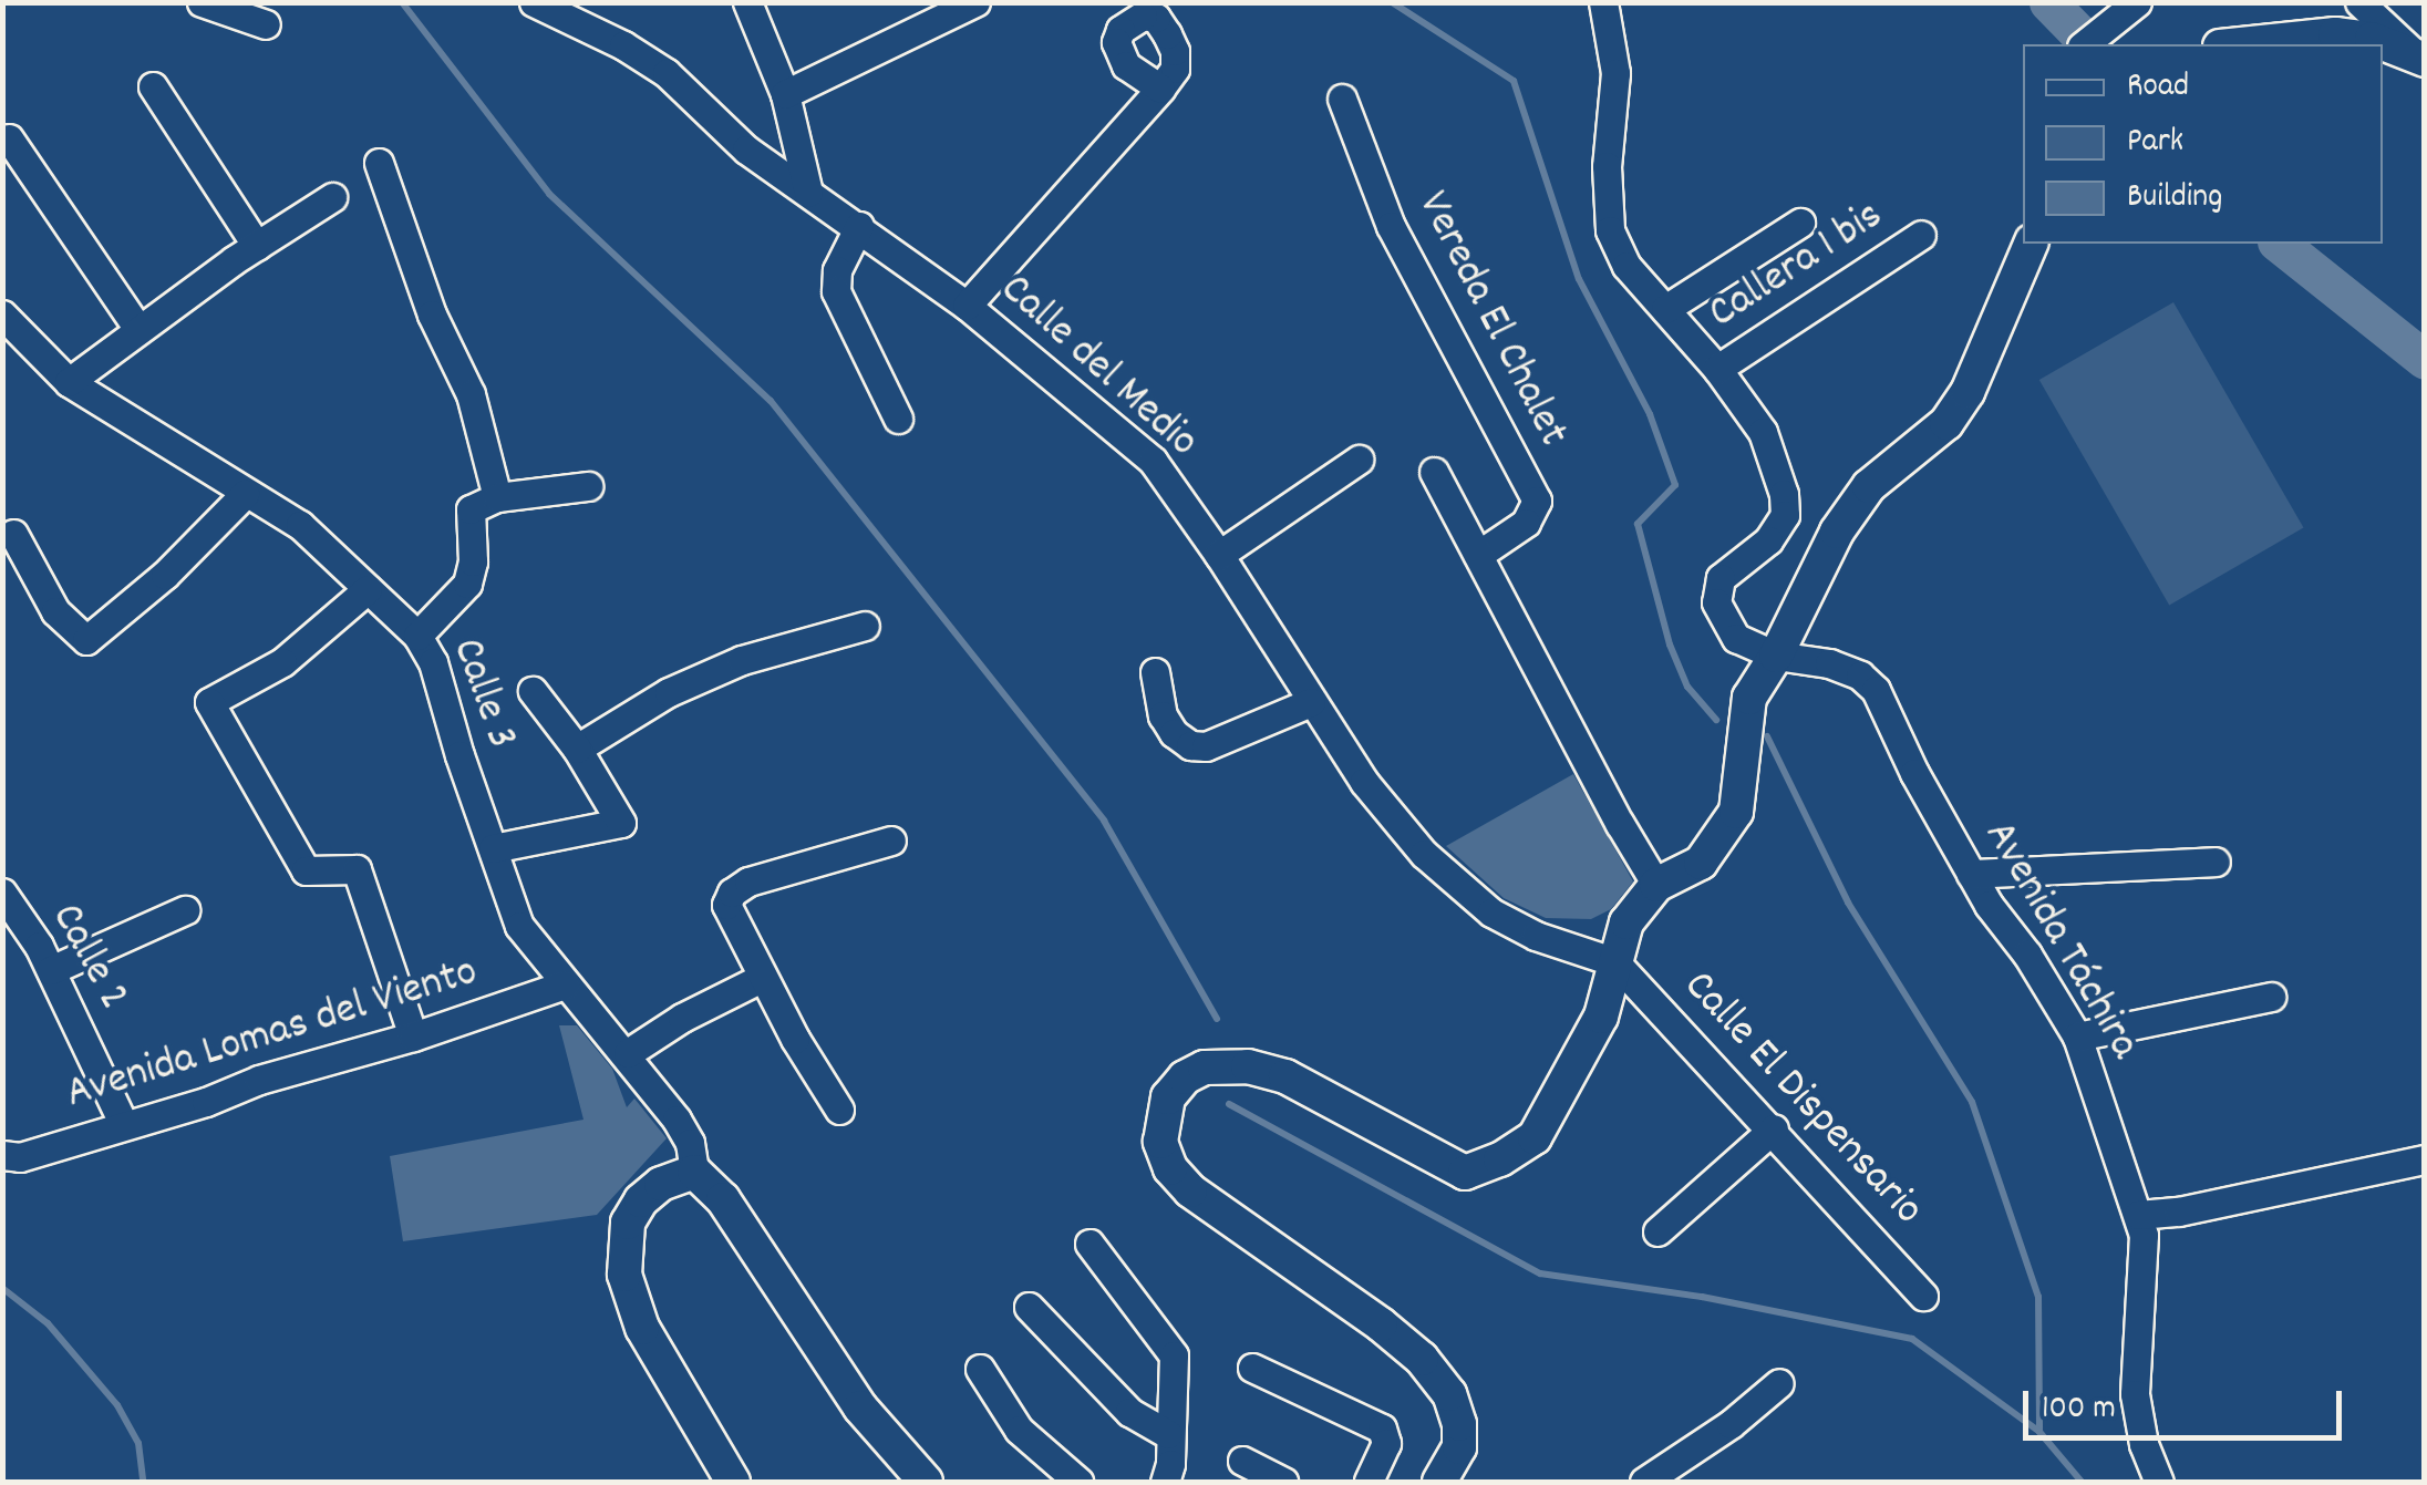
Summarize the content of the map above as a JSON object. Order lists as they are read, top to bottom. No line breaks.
{"streets":{"street":["Callera 1 bis","Vereda El Chalet","Calle del Medio","Calle 3","Avenida Táchira","Calle 2","Avenida Lomas del Viento","Calle El Dispensario"]},"crossings":[["Calle del Medio","Calle El Dispensario"],["Calle 3","Avenida Lomas del Viento"],["Calle 2","Avenida Lomas del Viento"]],"legend":["Road","Park","Building"],"scale_bar":"100 m"}
